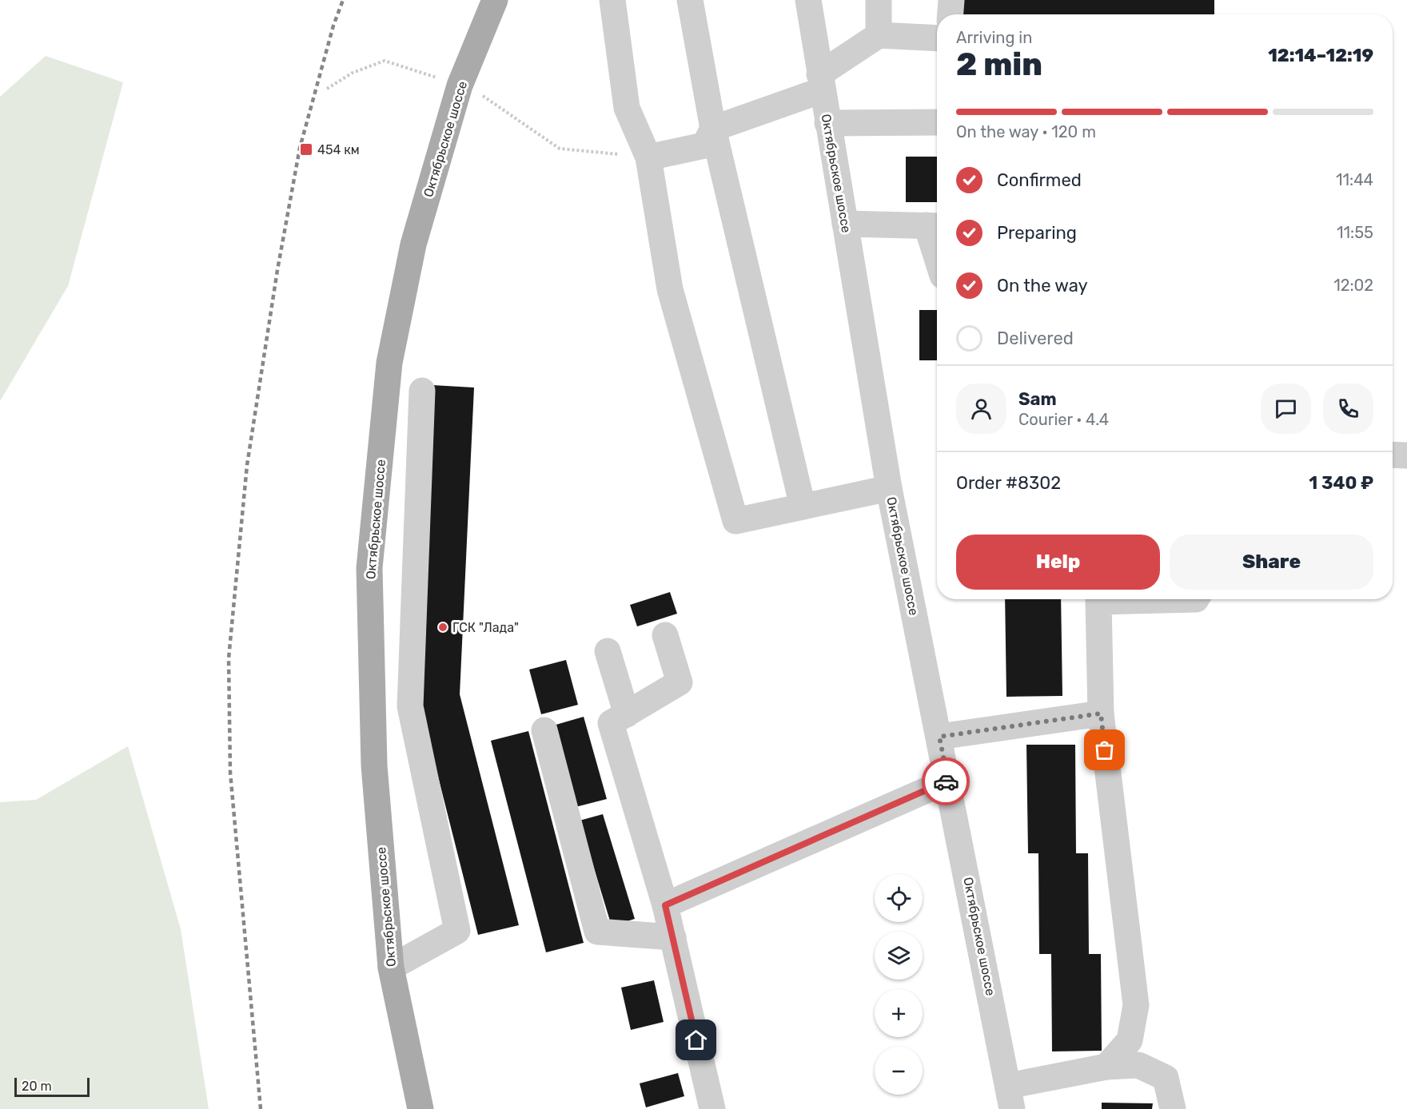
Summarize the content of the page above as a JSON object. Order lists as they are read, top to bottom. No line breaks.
{"streets":{"main road":["Октябрьское шоссе"]},"places":{"transit":["454 км"],"other":["ГСК \"Лада\""]},"scale_bar":"20 m","page":{"heading":["2 min","Arriving in","12:14–12:19"],"panel":["Sam","Courier · 4.4","Order #8302","1 340 ₽"],"bar":"On the way · 120 m","list":[["Confirmed","11:44"],["Preparing","11:55"],["On the way","12:02"],"Delivered"],"buttons":["Help","Share"],"map_buttons":["+","−"],"scale":"20 m"}}
